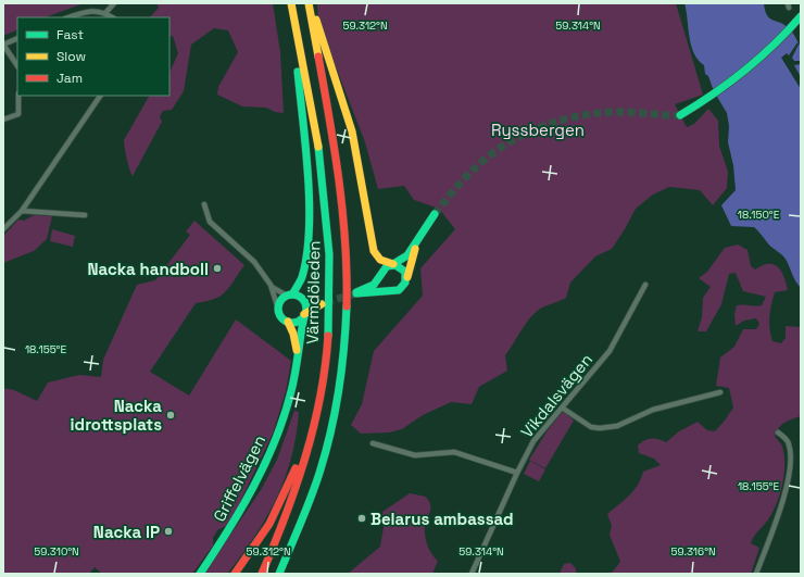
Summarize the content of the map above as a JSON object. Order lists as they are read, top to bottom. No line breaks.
{"streets":{"main road":["Värmdöleden","Griffelvägen"],"street":["Vikdalsvägen"]},"parks":["Ryssbergen"],"places":["Nacka handboll","Nacka idrottsplats","Belarus ambassad","Nacka IP"],"legend":["Fast","Slow","Jam"],"coordinates":["59.312°N","59.314°N","18.150°E","18.155°E","59.310°N","59.316°N"]}
